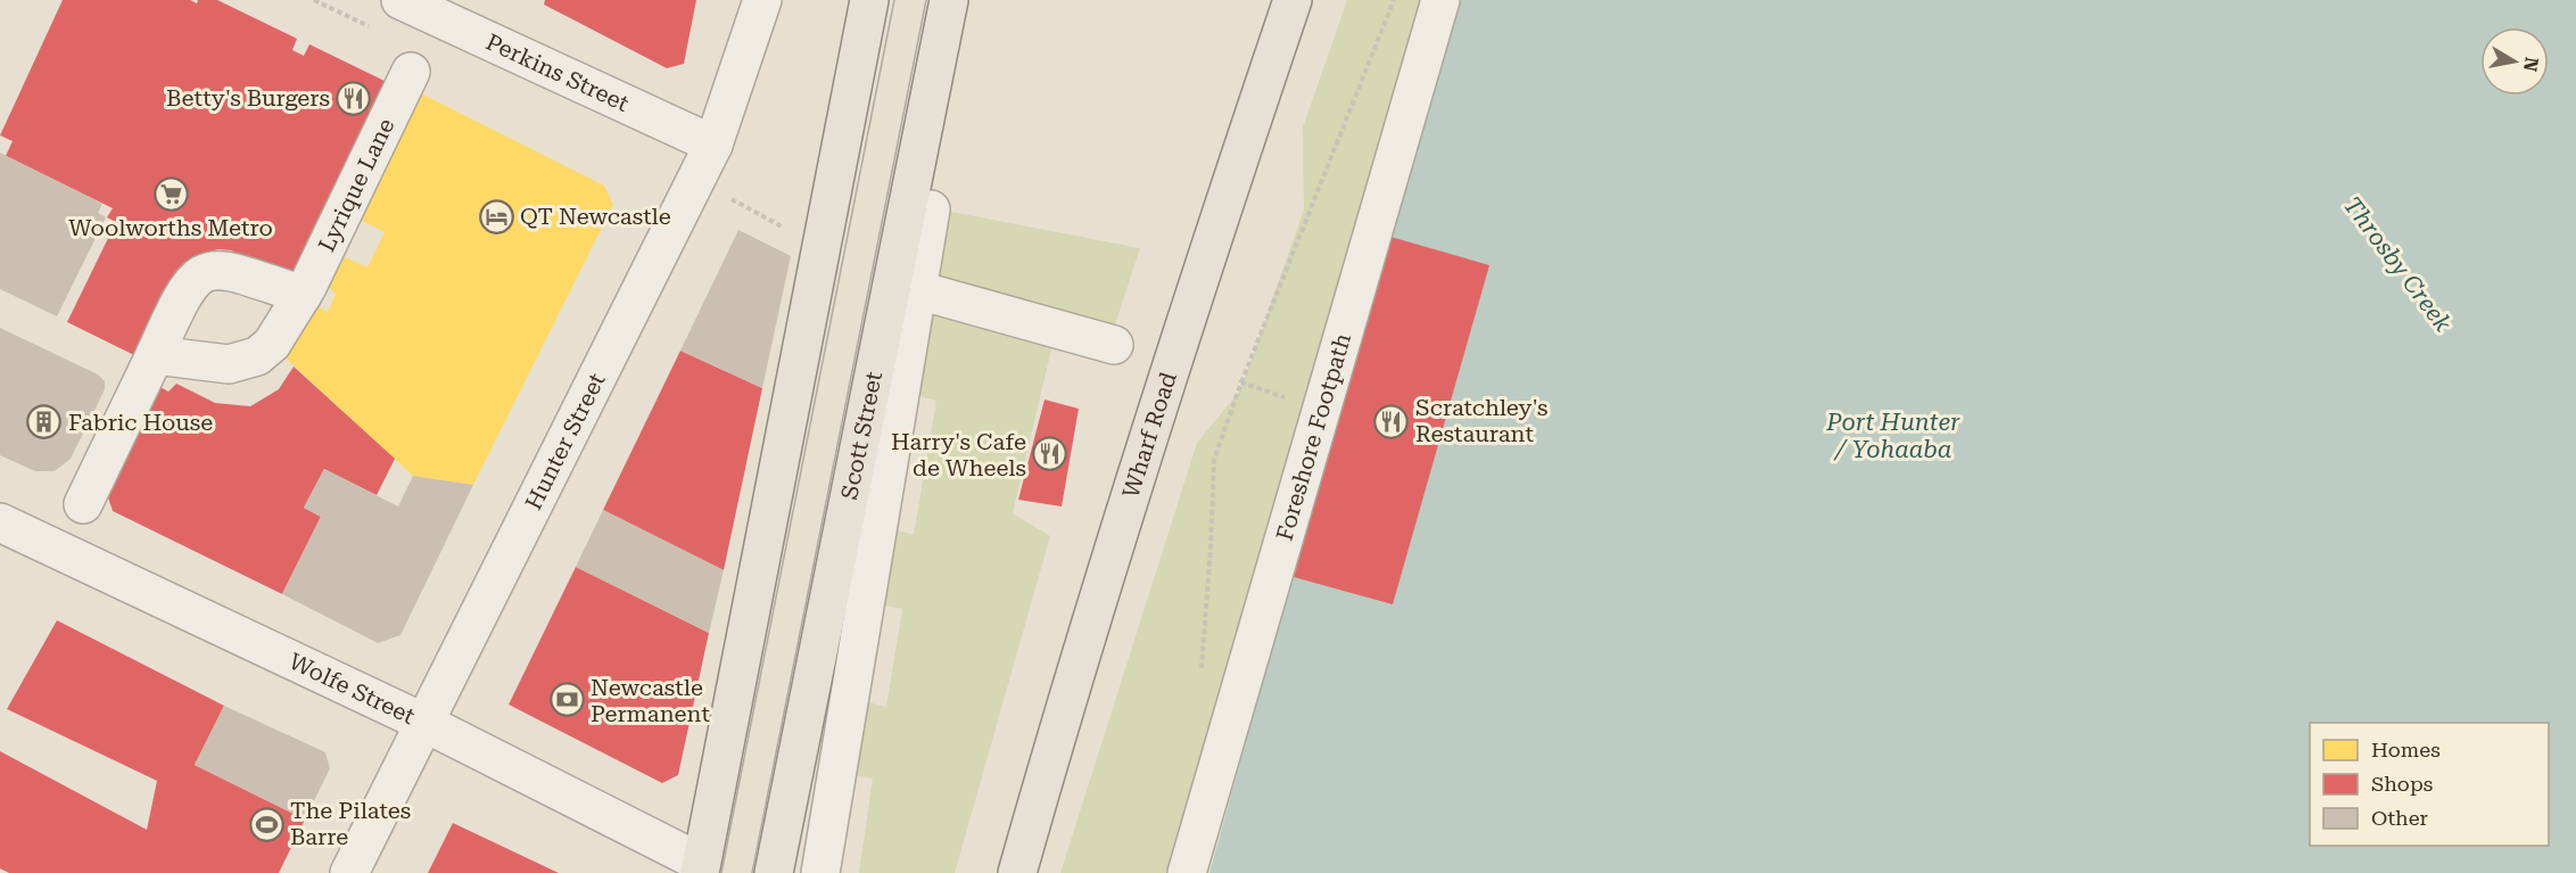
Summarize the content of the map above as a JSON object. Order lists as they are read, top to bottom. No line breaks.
{"streets":{"main road":["Wharf Road","Scott Street"],"street":["Perkins Street","Lyrique Lane","Foreshore Footpath","Hunter Street","Wolfe Street"]},"crossings":[["Perkins Street","Hunter Street"],["Hunter Street","Wolfe Street"]],"water":["Throsby Creek","Port Hunter / Yohaaba"],"places":{"restaurant":["Betty's Burgers","Scratchley's Restaurant","Harry's Cafe de Wheels"],"supermarket":["Woolworths Metro"],"hotel":["QT Newcastle"],"building":["Fabric House"],"bank":["Newcastle Permanent"],"sports":["The Pilates Barre"]},"legend":["Homes","Shops","Other"],"north":"right"}
